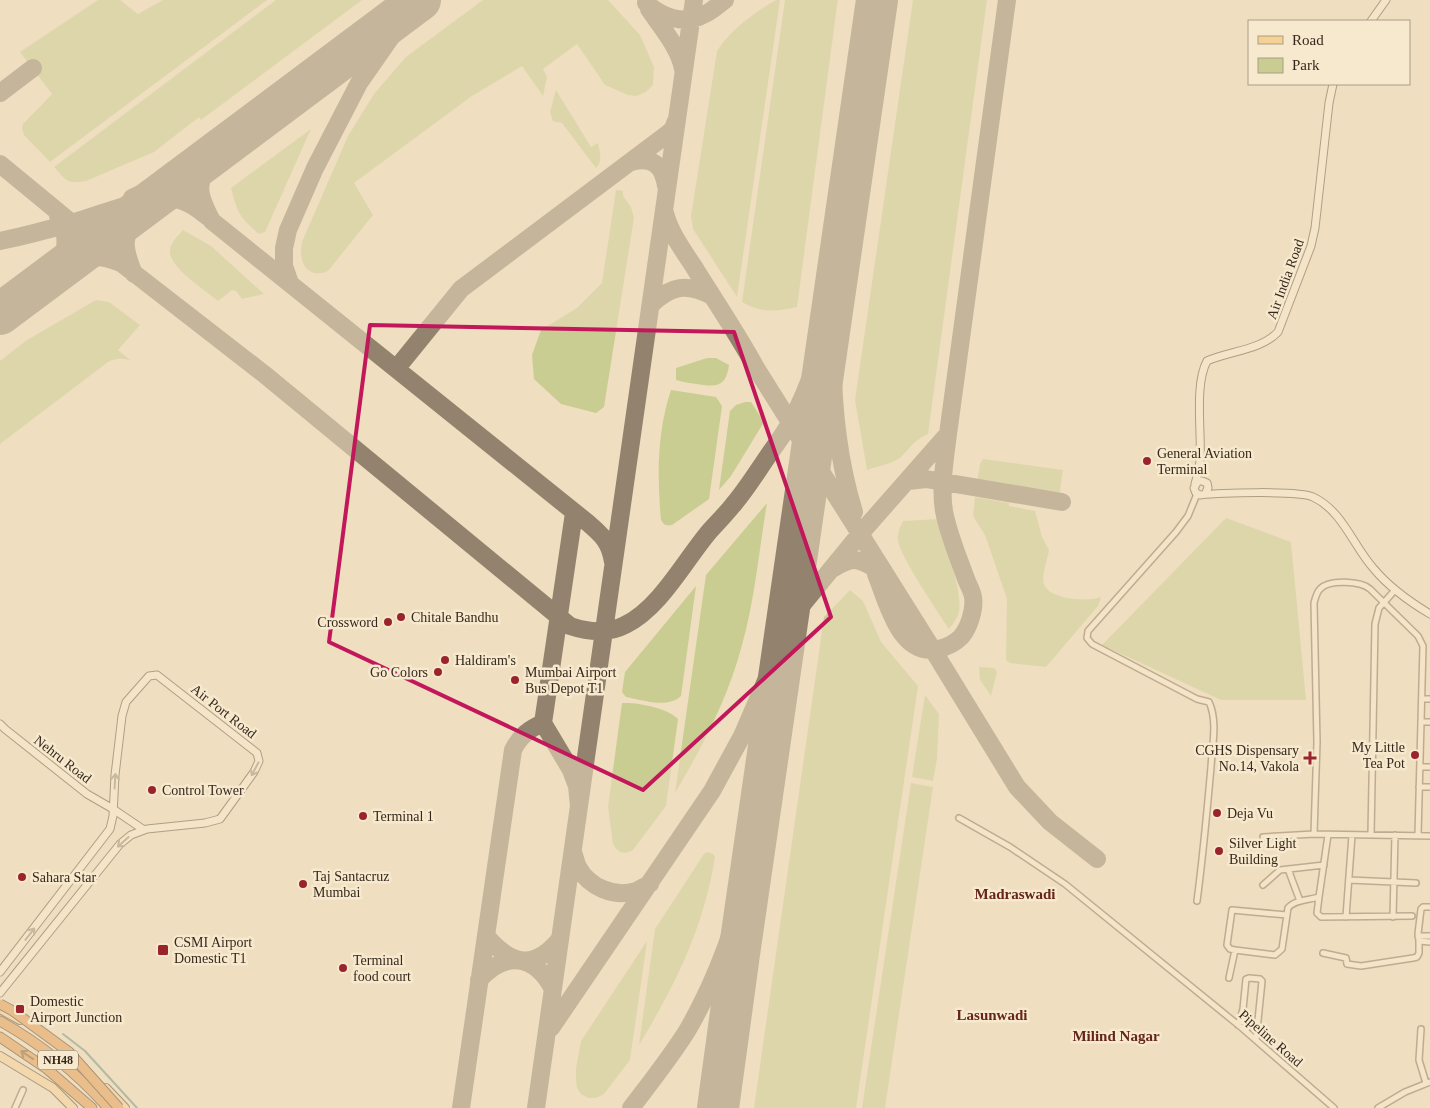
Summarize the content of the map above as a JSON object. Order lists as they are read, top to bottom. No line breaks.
{"streets":{"highway":["NH48"],"street":["Air India Road","Air Port Road","Nehru Road","Pipeline Road"]},"crossings":[["Air Port Road","Nehru Road"]],"districts":["Madraswadi","Lasunwadi","Milind Nagar"],"places":{"other":["General Aviation Terminal","Chitale Bandhu","Crossword","Haldiram's","Go Colors","Mumbai Airport Bus Depot T1","My Little Tea Pot","Control Tower","Deja Vu","Terminal 1","Silver Light Building","Sahara Star","Taj Santacruz Mumbai","Terminal food court"],"health":["CGHS Dispensary No.14, Vakola"],"transit":["CSMI Airport Domestic T1","Domestic Airport Junction"]},"legend":["Road","Park"]}
